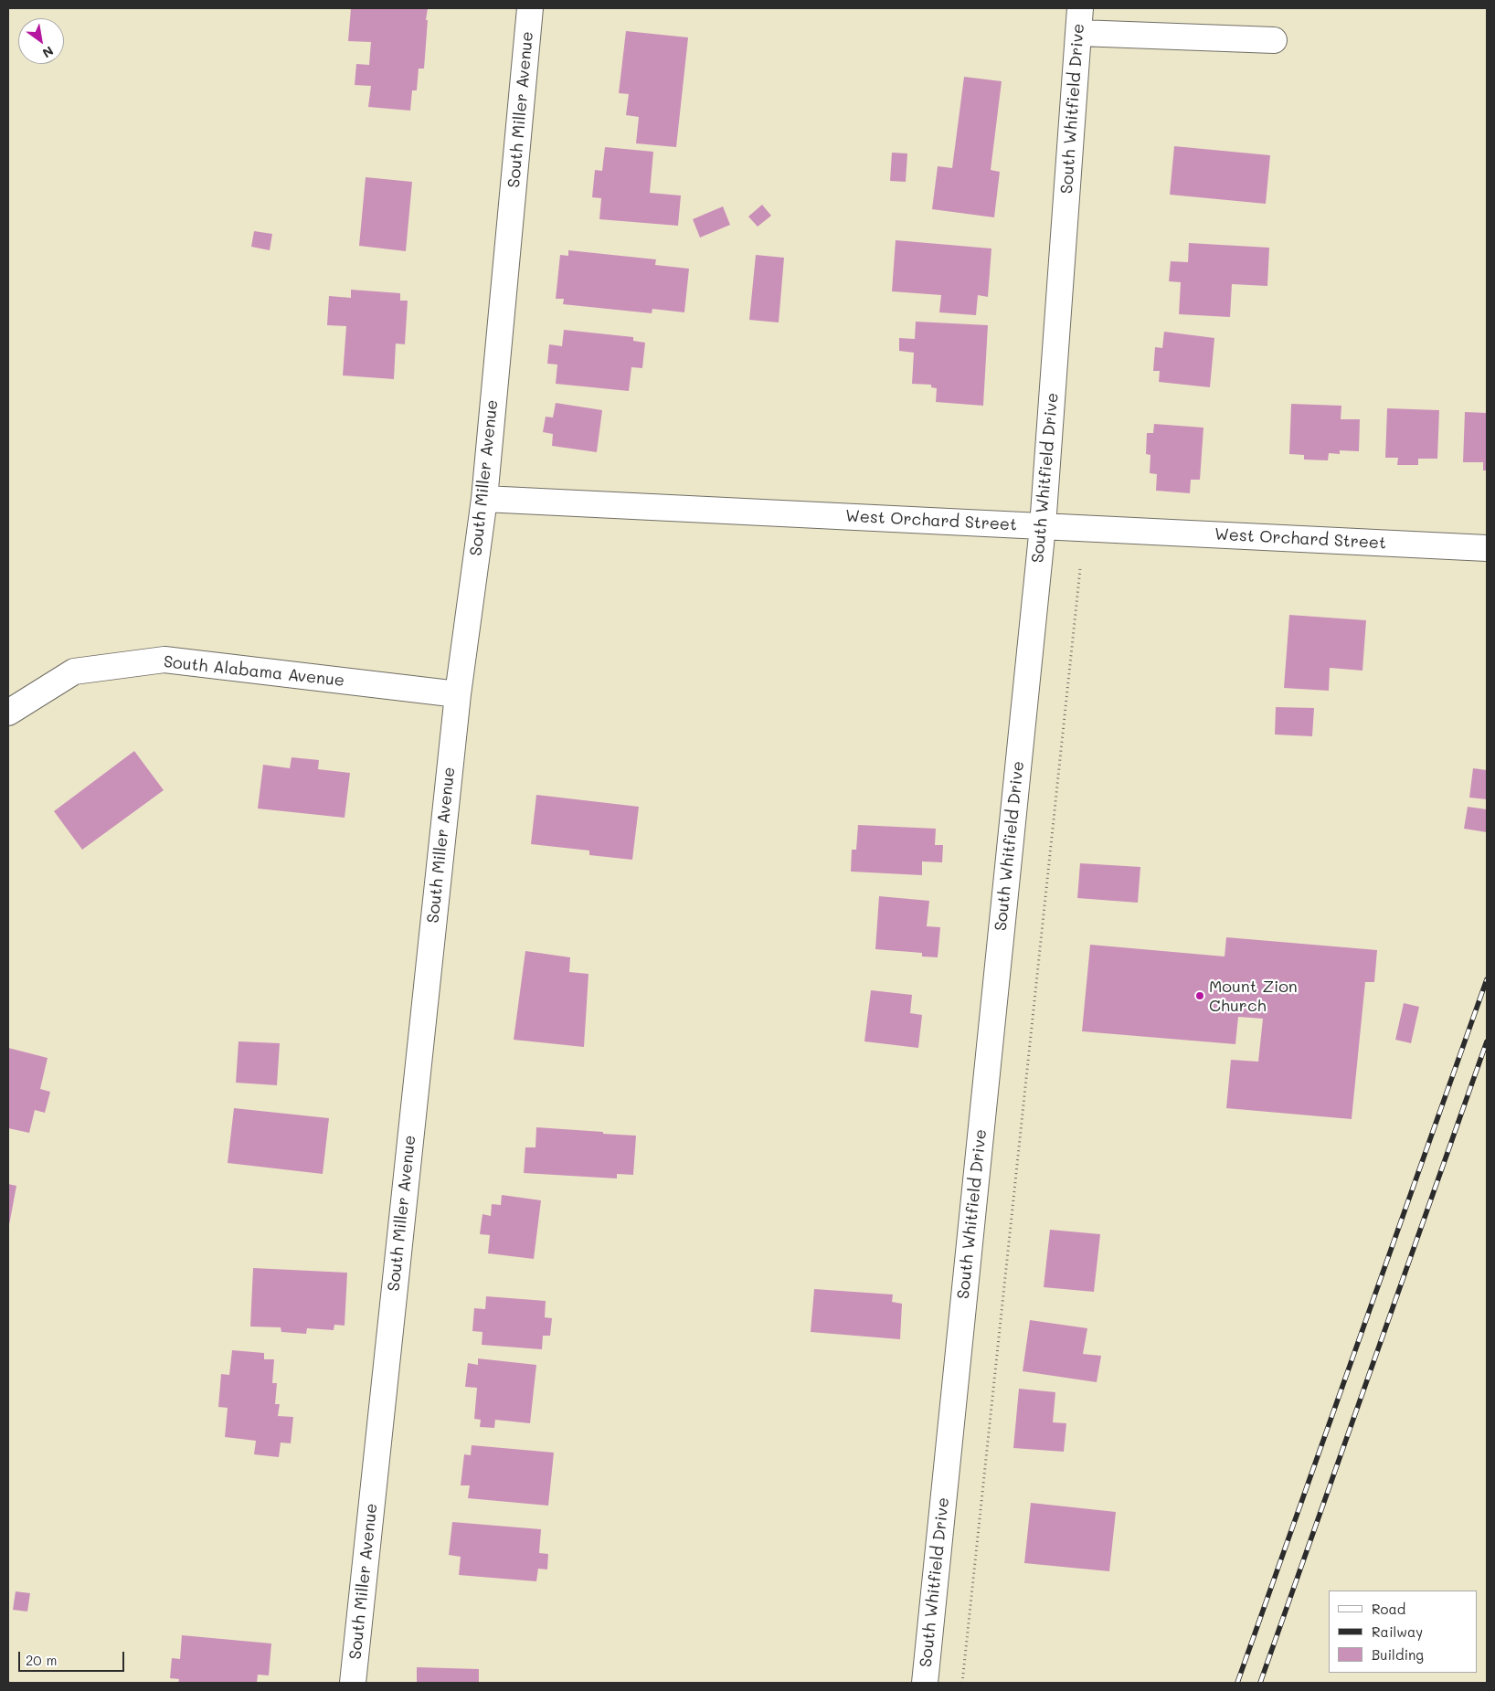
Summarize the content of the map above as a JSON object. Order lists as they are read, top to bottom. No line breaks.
{"streets":{"street":["South Whitfield Drive","South Miller Avenue","West Orchard Street","South Alabama Avenue"]},"crossings":[["South Whitfield Drive","West Orchard Street"],["South Miller Avenue","West Orchard Street"],["South Miller Avenue","South Alabama Avenue"]],"places":["Mount Zion Church"],"legend":["Road","Railway","Building"],"scale_bar":"20 m","north":"bottom right"}
